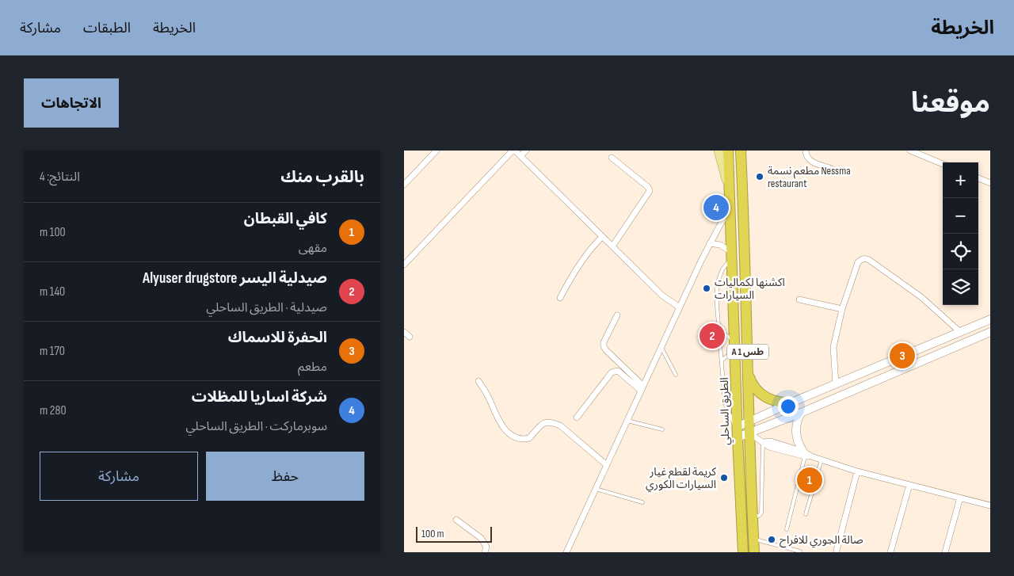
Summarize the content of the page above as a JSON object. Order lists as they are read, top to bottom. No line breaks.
{"streets":{"highway":["A 1 طس","الطريق الساحلي"]},"places":["مطعم نسمة Nessma restaurant","اكشنها لكماليات السيارات","كريمة لقطع غيار السيارات الكوري","صالة الجوري للافراح"],"scale_bar":"100 m","page":{"header":"الخريطة","nav":["الخريطة","الطبقات","مشاركة"],"title":"موقعنا","buttons":["الاتجاهات",["حفظ","مشاركة"]],"heading":["بالقرب منك","النتائج: 4"],"map_buttons":["+","−"],"pins":["4","2","3","1"],"list":[{"mark":"1","name":"كافي القبطان","note":"مقهى","value":"100 m"},{"mark":"2","name":"صيدلية اليسر Alyuser drugstore","note":"صيدلية · الطريق الساحلي","value":"140 m"},{"mark":"3","name":"الحفرة للاسماك","note":"مطعم","value":"170 m"},{"mark":"4","name":"شركة اساريا للمظلات","note":"سوبرماركت · الطريق الساحلي","value":"280 m"}],"scale":"100 m"}}
